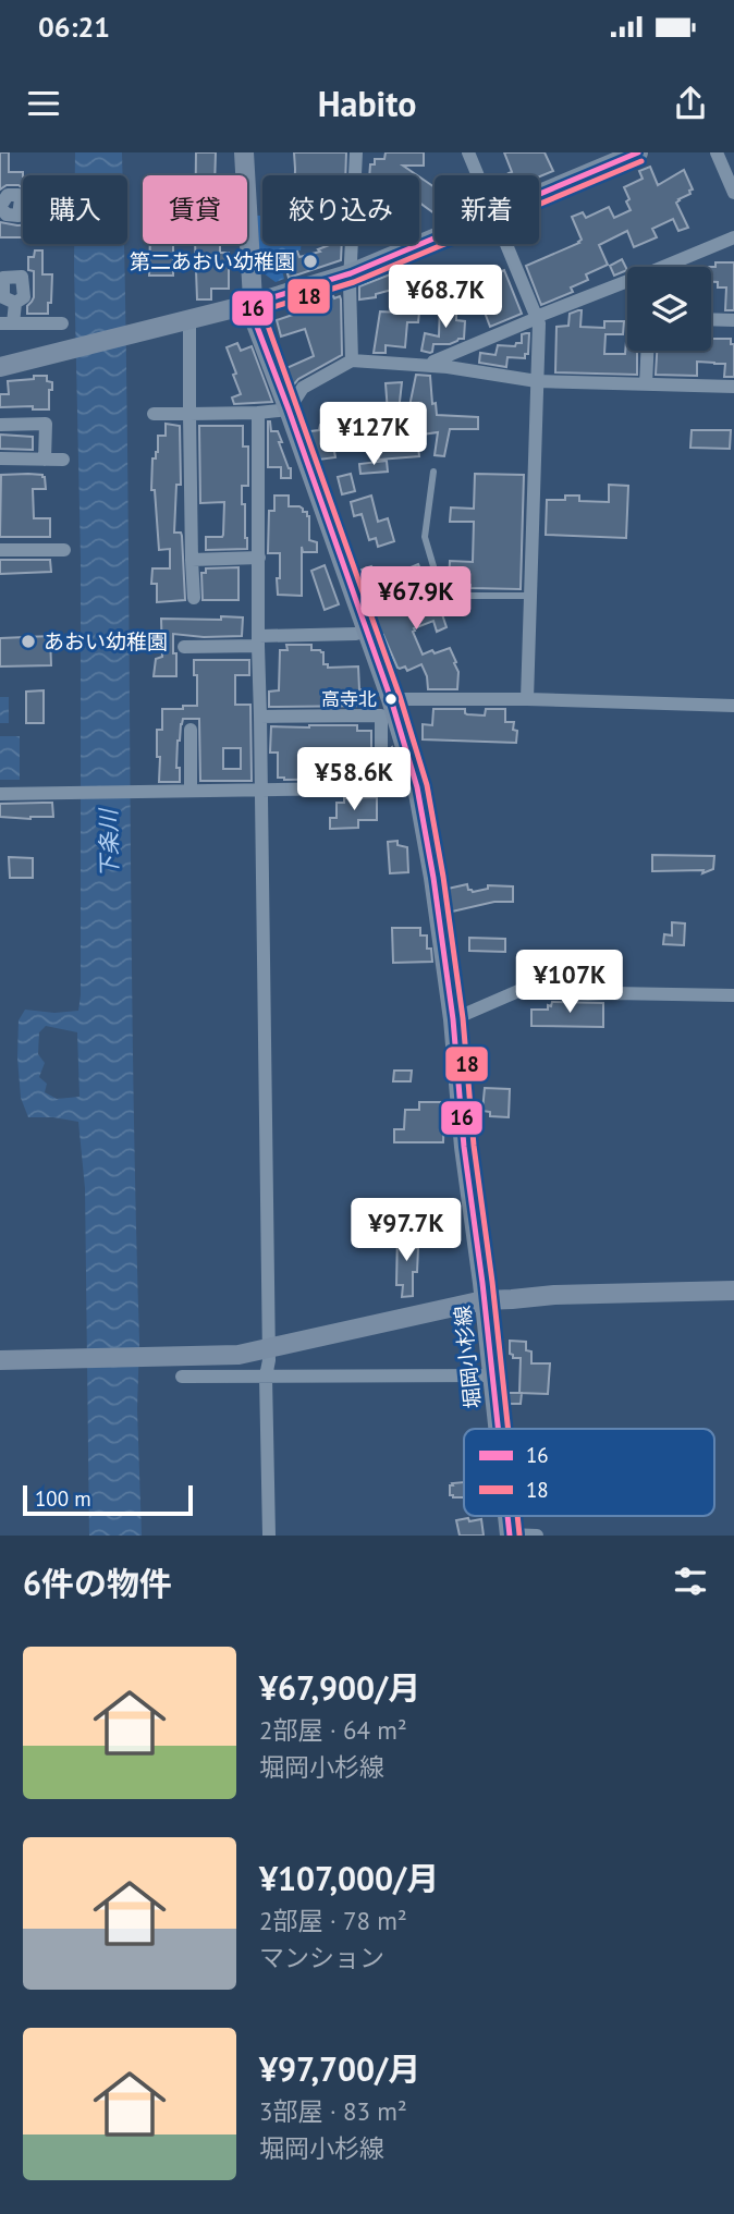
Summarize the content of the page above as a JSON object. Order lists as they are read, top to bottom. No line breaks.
{"streets":{"street":["堀岡小杉線"]},"water":["下条川"],"places":["第二あおい幼稚園","あおい幼稚園","高寺北"],"lines":["transit line 16","transit line 18"],"legend":["16","18"],"scale_bar":"100 m","page":{"status":"06:21","header":"Habito","chip":["購入","賃貸","絞り込み","新着"],"price":["¥68.7K","¥127K","¥67.9K","¥58.6K","¥107K","¥97.7K"],"scale":"100 m","heading":"6件の物件","list":[{"name":"¥67,900/月","note":"2部屋 · 64 m² · 堀岡小杉線"},{"name":"¥107,000/月","note":"2部屋 · 78 m² · マンション"},{"name":"¥97,700/月","note":"3部屋 · 83 m² · 堀岡小杉線"}]}}
